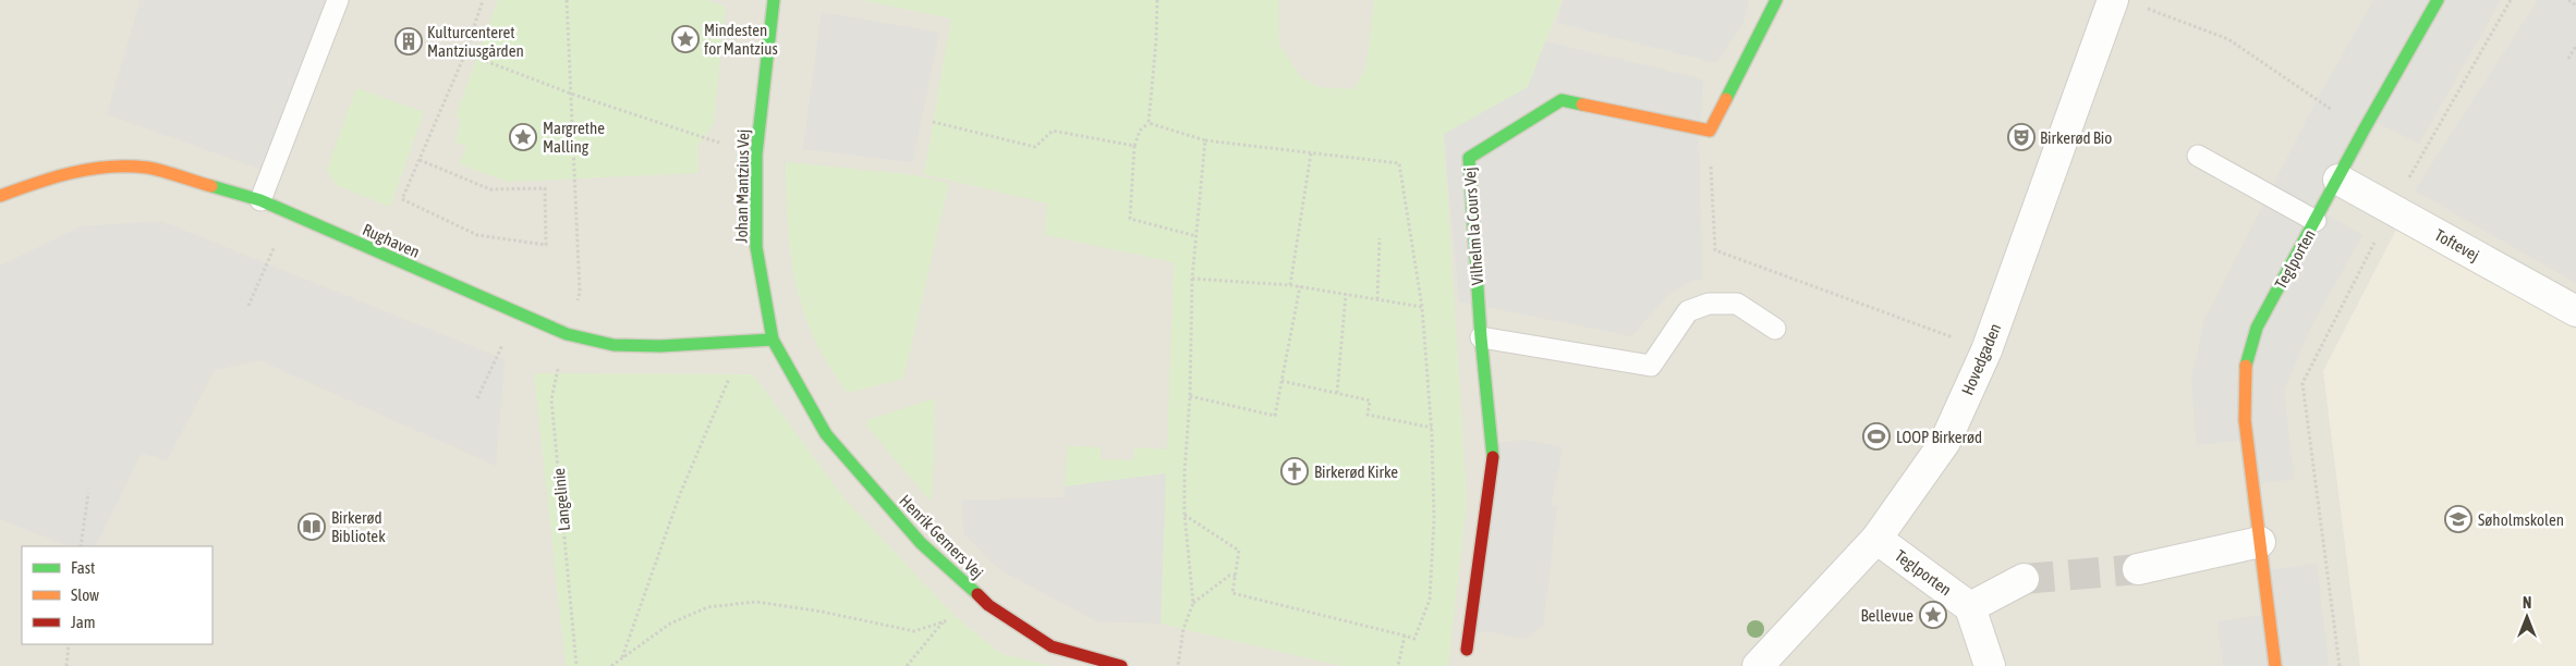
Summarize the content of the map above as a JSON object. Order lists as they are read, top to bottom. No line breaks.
{"streets":{"street":["Johan Mantzius Vej","Vilhelm la Cours Vej","Rughaven","Toftevej","Teglporten","Hovedgaden","Henrik Gerners Vej"],"path":["Langelinie"]},"crossings":[["Johan Mantzius Vej","Rughaven"],["Johan Mantzius Vej","Henrik Gerners Vej"],["Rughaven","Langelinie"],["Rughaven","Henrik Gerners Vej"],["Toftevej","Teglporten"],["Teglporten","Hovedgaden"]],"places":{"place":["Mindesten for Mantzius","Margrethe Malling","Bellevue"],"building":["Kulturcenteret Mantziusgården"],"theatre":["Birkerød Bio"],"sports":["LOOP Birkerød"],"church":["Birkerød Kirke"],"school or university":["Søholmskolen"],"library":["Birkerød Bibliotek"]},"legend":["Fast","Slow","Jam"],"north":"top"}
